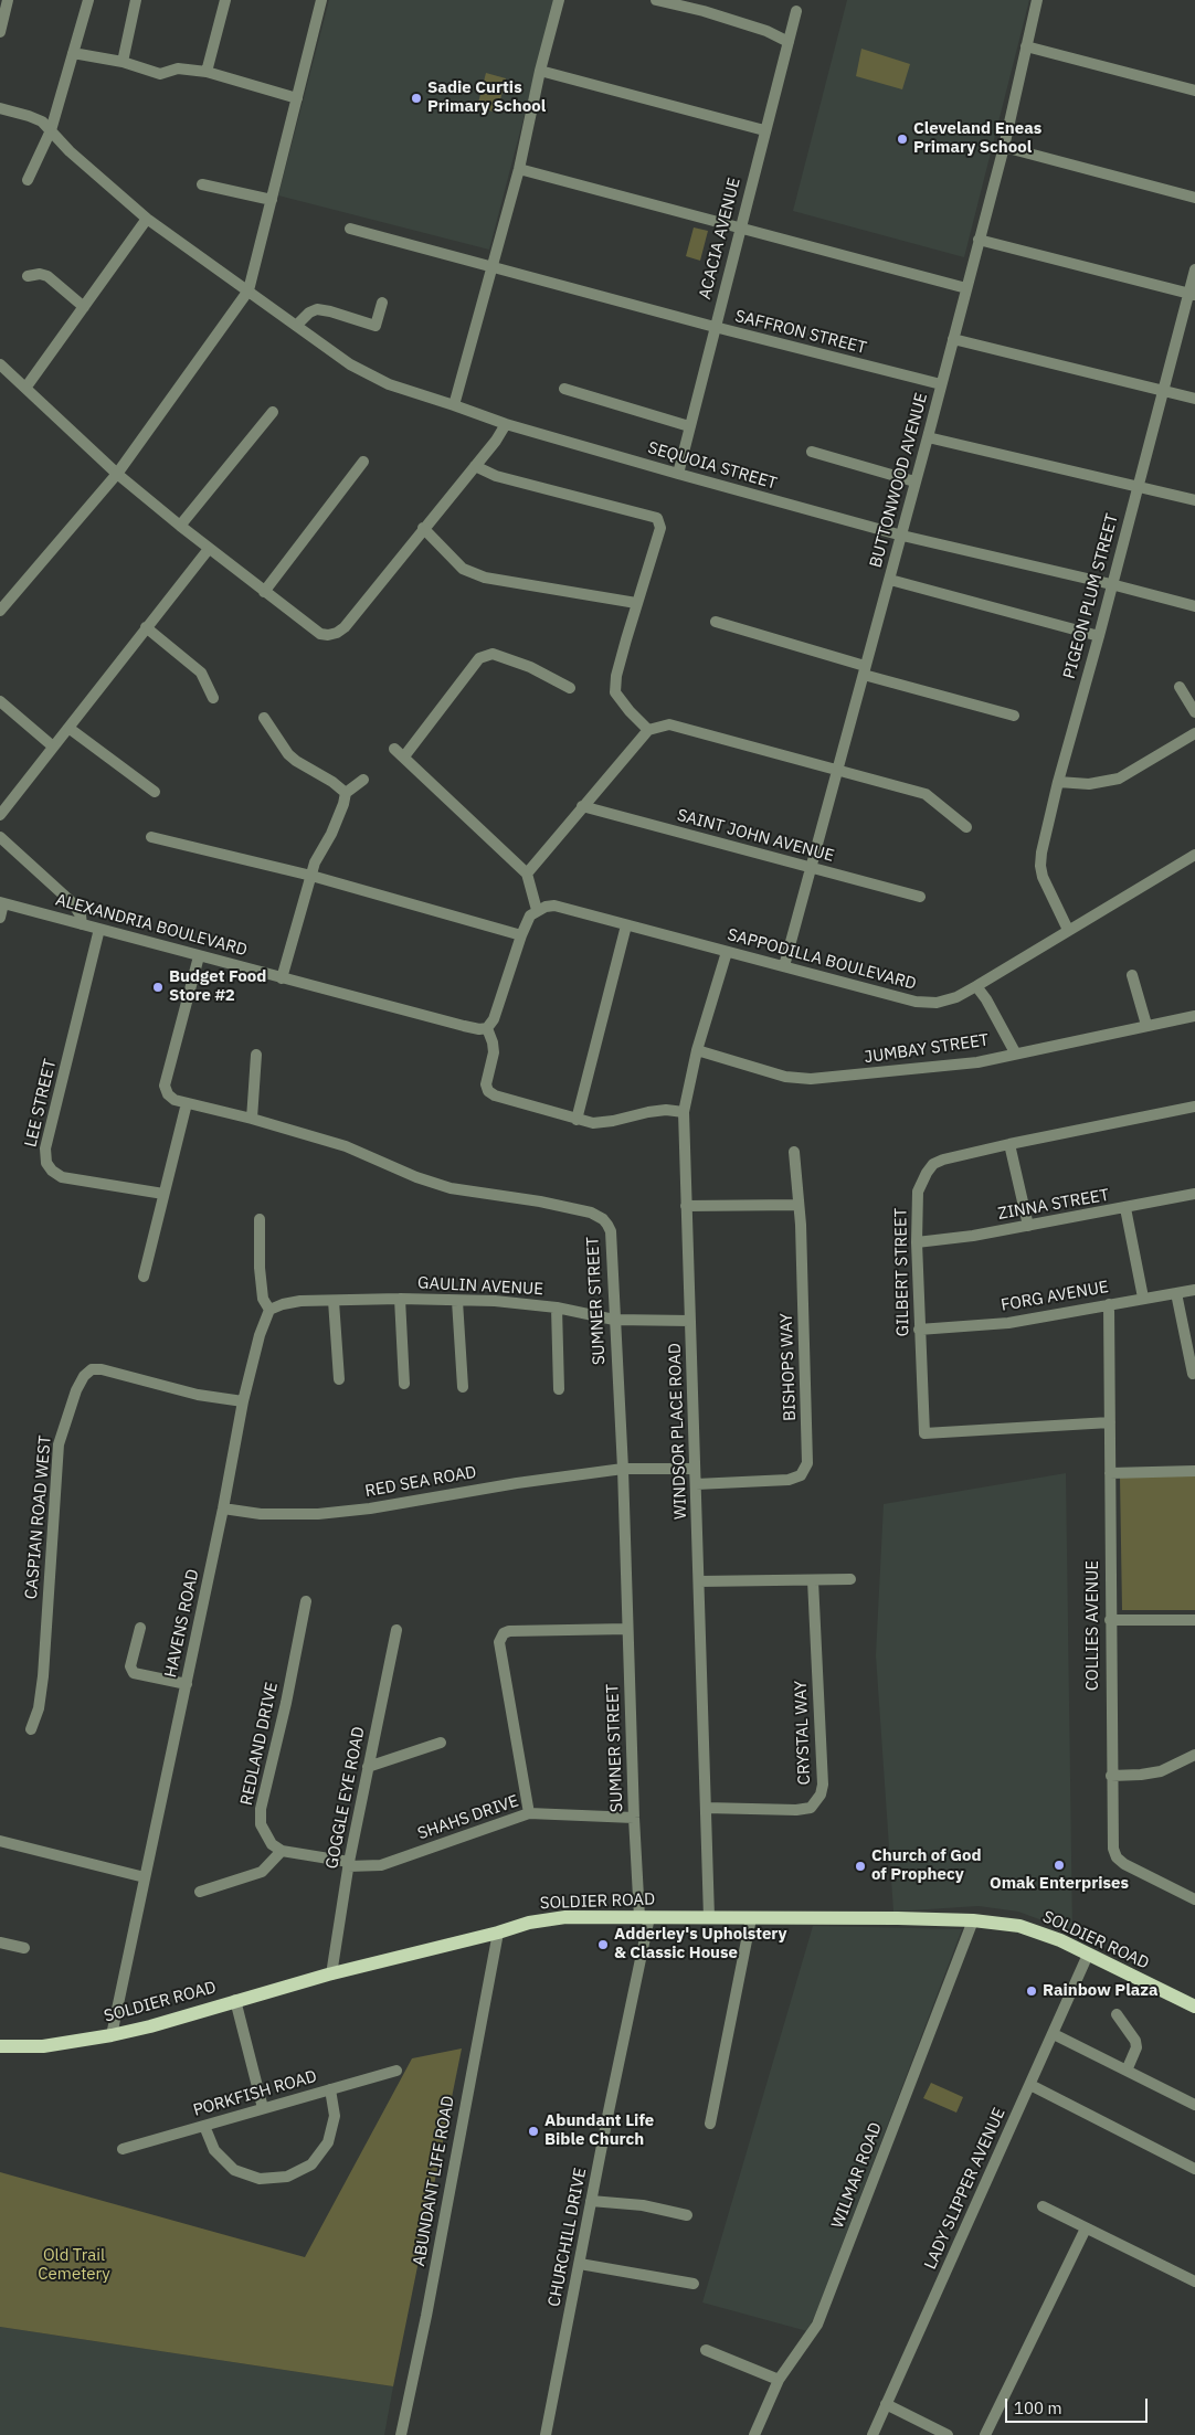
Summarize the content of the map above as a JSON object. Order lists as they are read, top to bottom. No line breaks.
{"streets":{"main road":["SOLDIER ROAD"],"street":["ACACIA AVENUE","SAFFRON STREET","SEQUOIA STREET","BUTTONWOOD AVENUE","PIGEON PLUM STREET","SAINT JOHN AVENUE","ALEXANDRIA BOULEVARD","SAPPODILLA BOULEVARD","JUMBAY STREET","LEE STREET","ZINNA STREET","GILBERT STREET","GAULIN AVENUE","FORG AVENUE","SUMNER STREET","BISHOPS WAY","WINDSOR PLACE ROAD","RED SEA ROAD","CASPIAN ROAD WEST","HAVENS ROAD","COLLIES AVENUE","CRYSTAL WAY","REDLAND DRIVE","GOGGLE EYE ROAD","SHAHS DRIVE","PORKFISH ROAD","WILMAR ROAD","ABUNDANT LIFE ROAD","LADY SLIPPER AVENUE","CHURCHILL DRIVE"]},"crossings":[["ACACIA AVENUE","SAFFRON STREET"],["ACACIA AVENUE","SEQUOIA STREET"],["SAFFRON STREET","BUTTONWOOD AVENUE"],["SEQUOIA STREET","BUTTONWOOD AVENUE"],["SEQUOIA STREET","PIGEON PLUM STREET"],["BUTTONWOOD AVENUE","SAINT JOHN AVENUE"],["BUTTONWOOD AVENUE","SAPPODILLA BOULEVARD"],["PIGEON PLUM STREET","SAPPODILLA BOULEVARD"],["ALEXANDRIA BOULEVARD","LEE STREET"],["ALEXANDRIA BOULEVARD","SUMNER STREET"],["SAPPODILLA BOULEVARD","WINDSOR PLACE ROAD"],["JUMBAY STREET","WINDSOR PLACE ROAD"],["ZINNA STREET","GILBERT STREET"],["GILBERT STREET","FORG AVENUE"],["GILBERT STREET","COLLIES AVENUE"],["GAULIN AVENUE","SUMNER STREET"],["GAULIN AVENUE","WINDSOR PLACE ROAD"],["GAULIN AVENUE","HAVENS ROAD"],["FORG AVENUE","COLLIES AVENUE"],["SUMNER STREET","RED SEA ROAD"],["SUMNER STREET","SHAHS DRIVE"],["SUMNER STREET","SOLDIER ROAD"],["SUMNER STREET","CHURCHILL DRIVE"],["BISHOPS WAY","WINDSOR PLACE ROAD"],["WINDSOR PLACE ROAD","RED SEA ROAD"],["WINDSOR PLACE ROAD","CRYSTAL WAY"],["WINDSOR PLACE ROAD","SOLDIER ROAD"],["RED SEA ROAD","HAVENS ROAD"],["CASPIAN ROAD WEST","HAVENS ROAD"],["HAVENS ROAD","SOLDIER ROAD"],["GOGGLE EYE ROAD","SHAHS DRIVE"],["GOGGLE EYE ROAD","SOLDIER ROAD"],["SOLDIER ROAD","WILMAR ROAD"],["SOLDIER ROAD","ABUNDANT LIFE ROAD"],["SOLDIER ROAD","LADY SLIPPER AVENUE"],["SOLDIER ROAD","CHURCHILL DRIVE"]],"parks":["Old Trail Cemetery"],"places":["Sadie Curtis Primary School","Cleveland Eneas Primary School","Budget Food Store #2","Omak Enterprises","Church of God of Prophecy","Adderley's Upholstery & Classic House","Rainbow Plaza","Abundant Life Bible Church"],"scale_bar":"100 m"}
